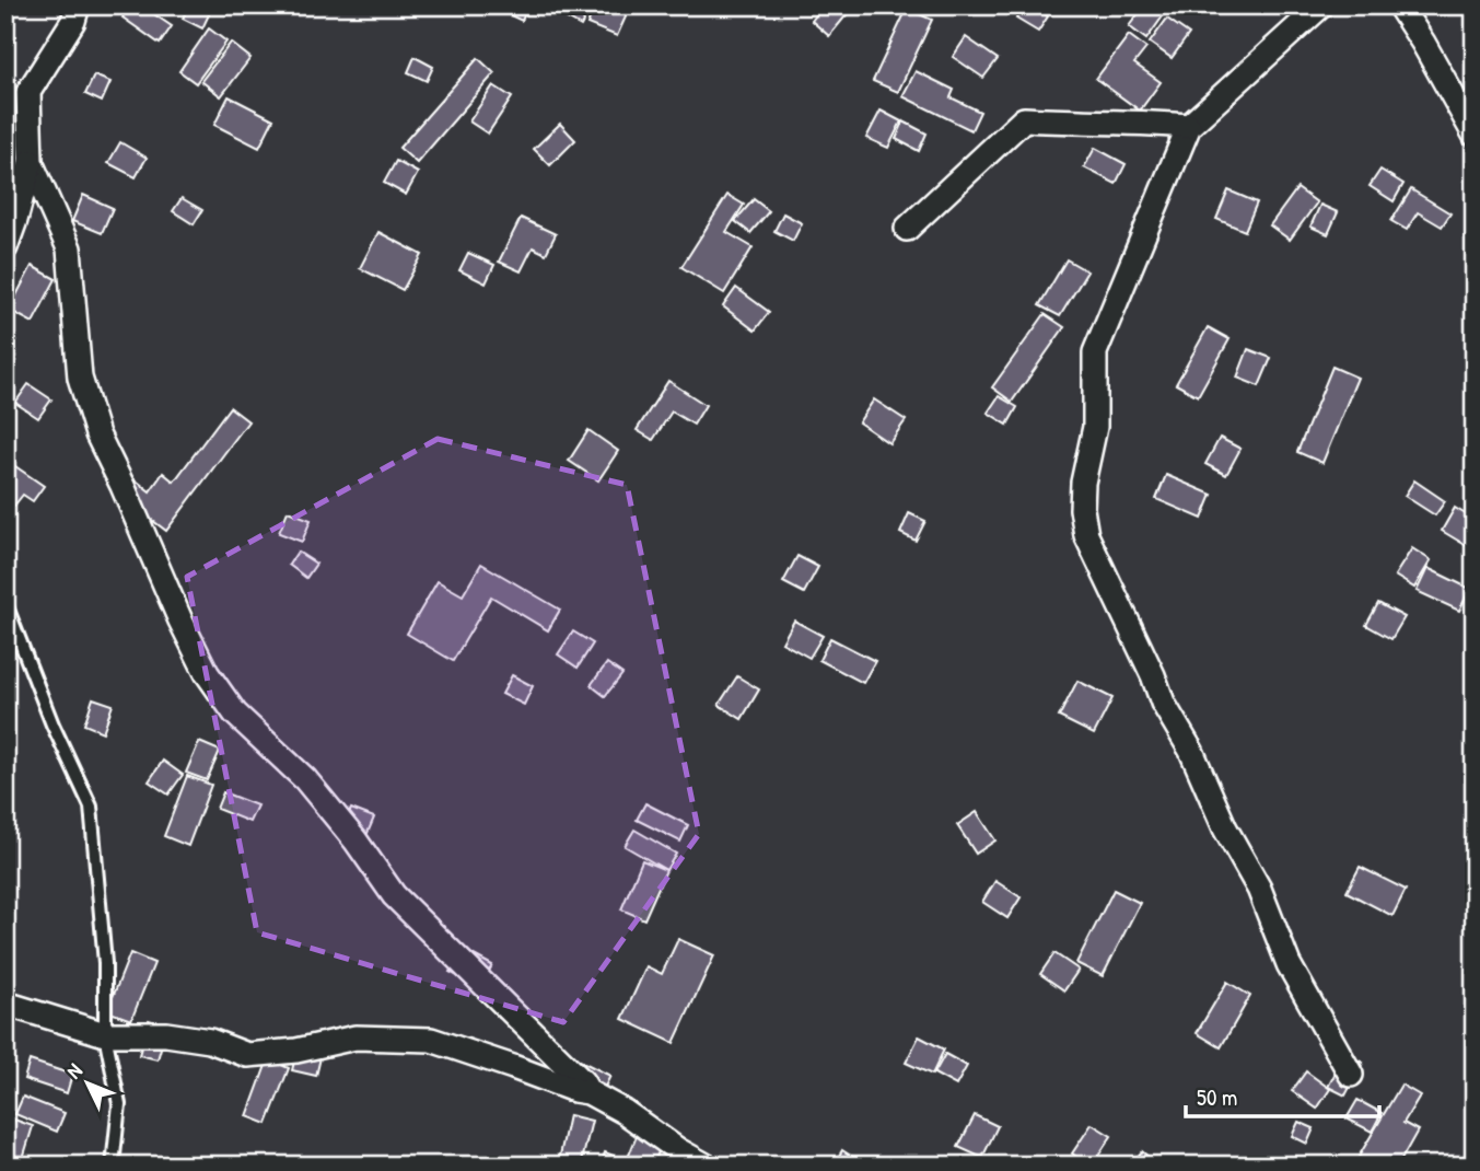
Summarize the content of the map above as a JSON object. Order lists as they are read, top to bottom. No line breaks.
{"scale_bar":"50 m","north":"top left"}
